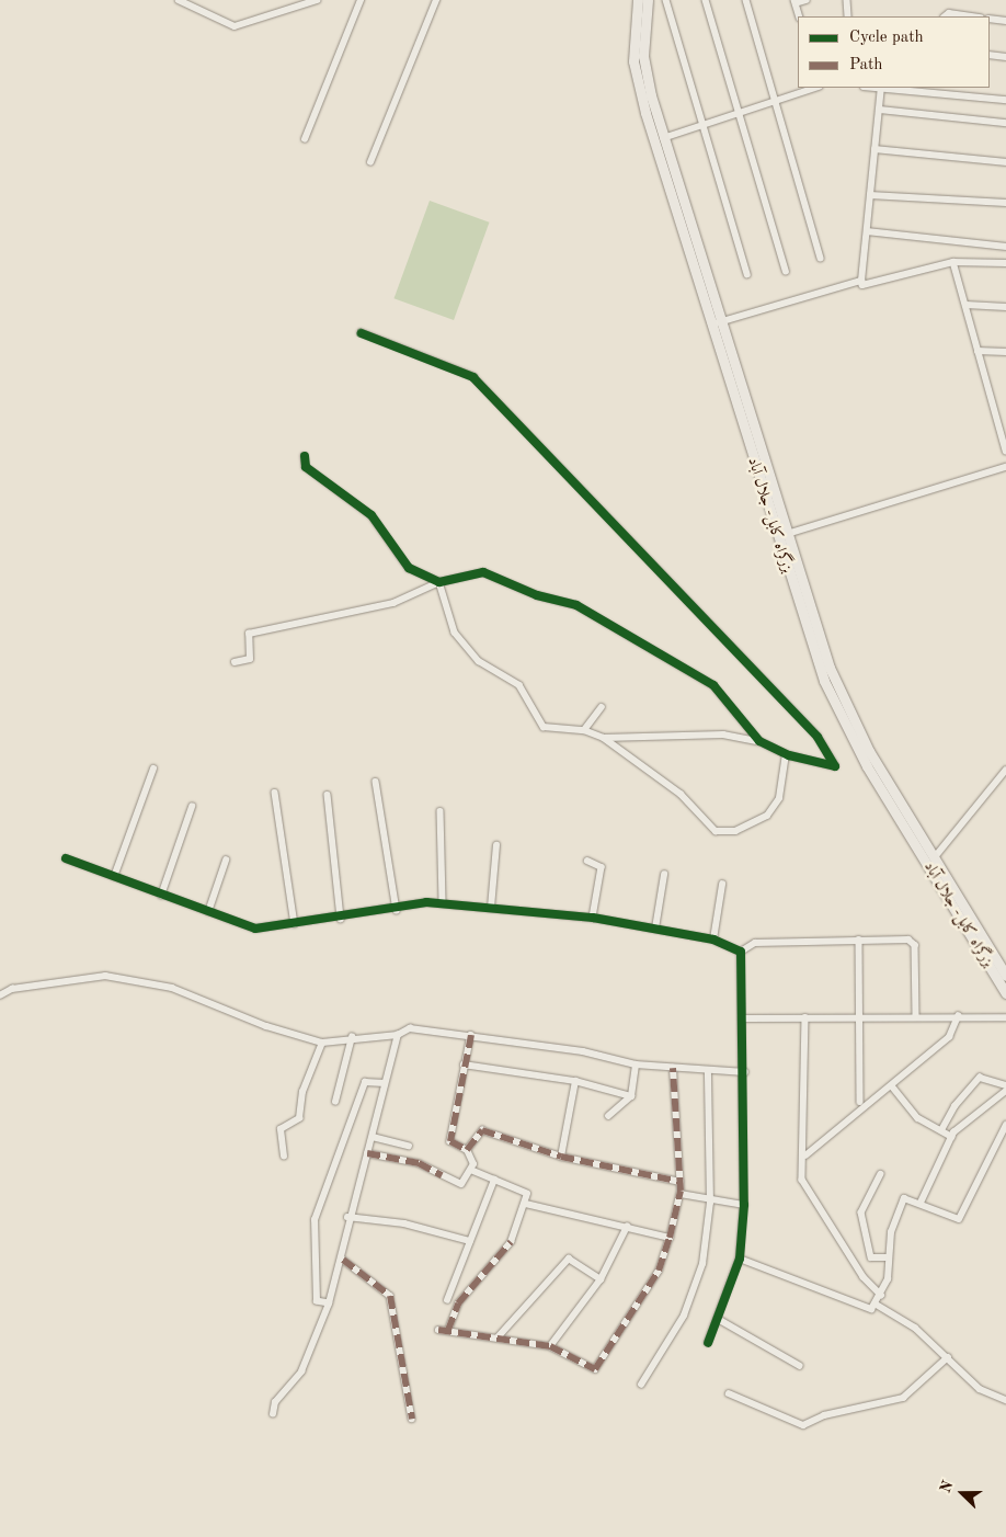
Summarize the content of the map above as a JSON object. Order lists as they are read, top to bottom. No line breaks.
{"streets":{"highway":["بزرگراه کابل- جلال آباد"]},"legend":["Cycle path","Path"],"north":"left"}
